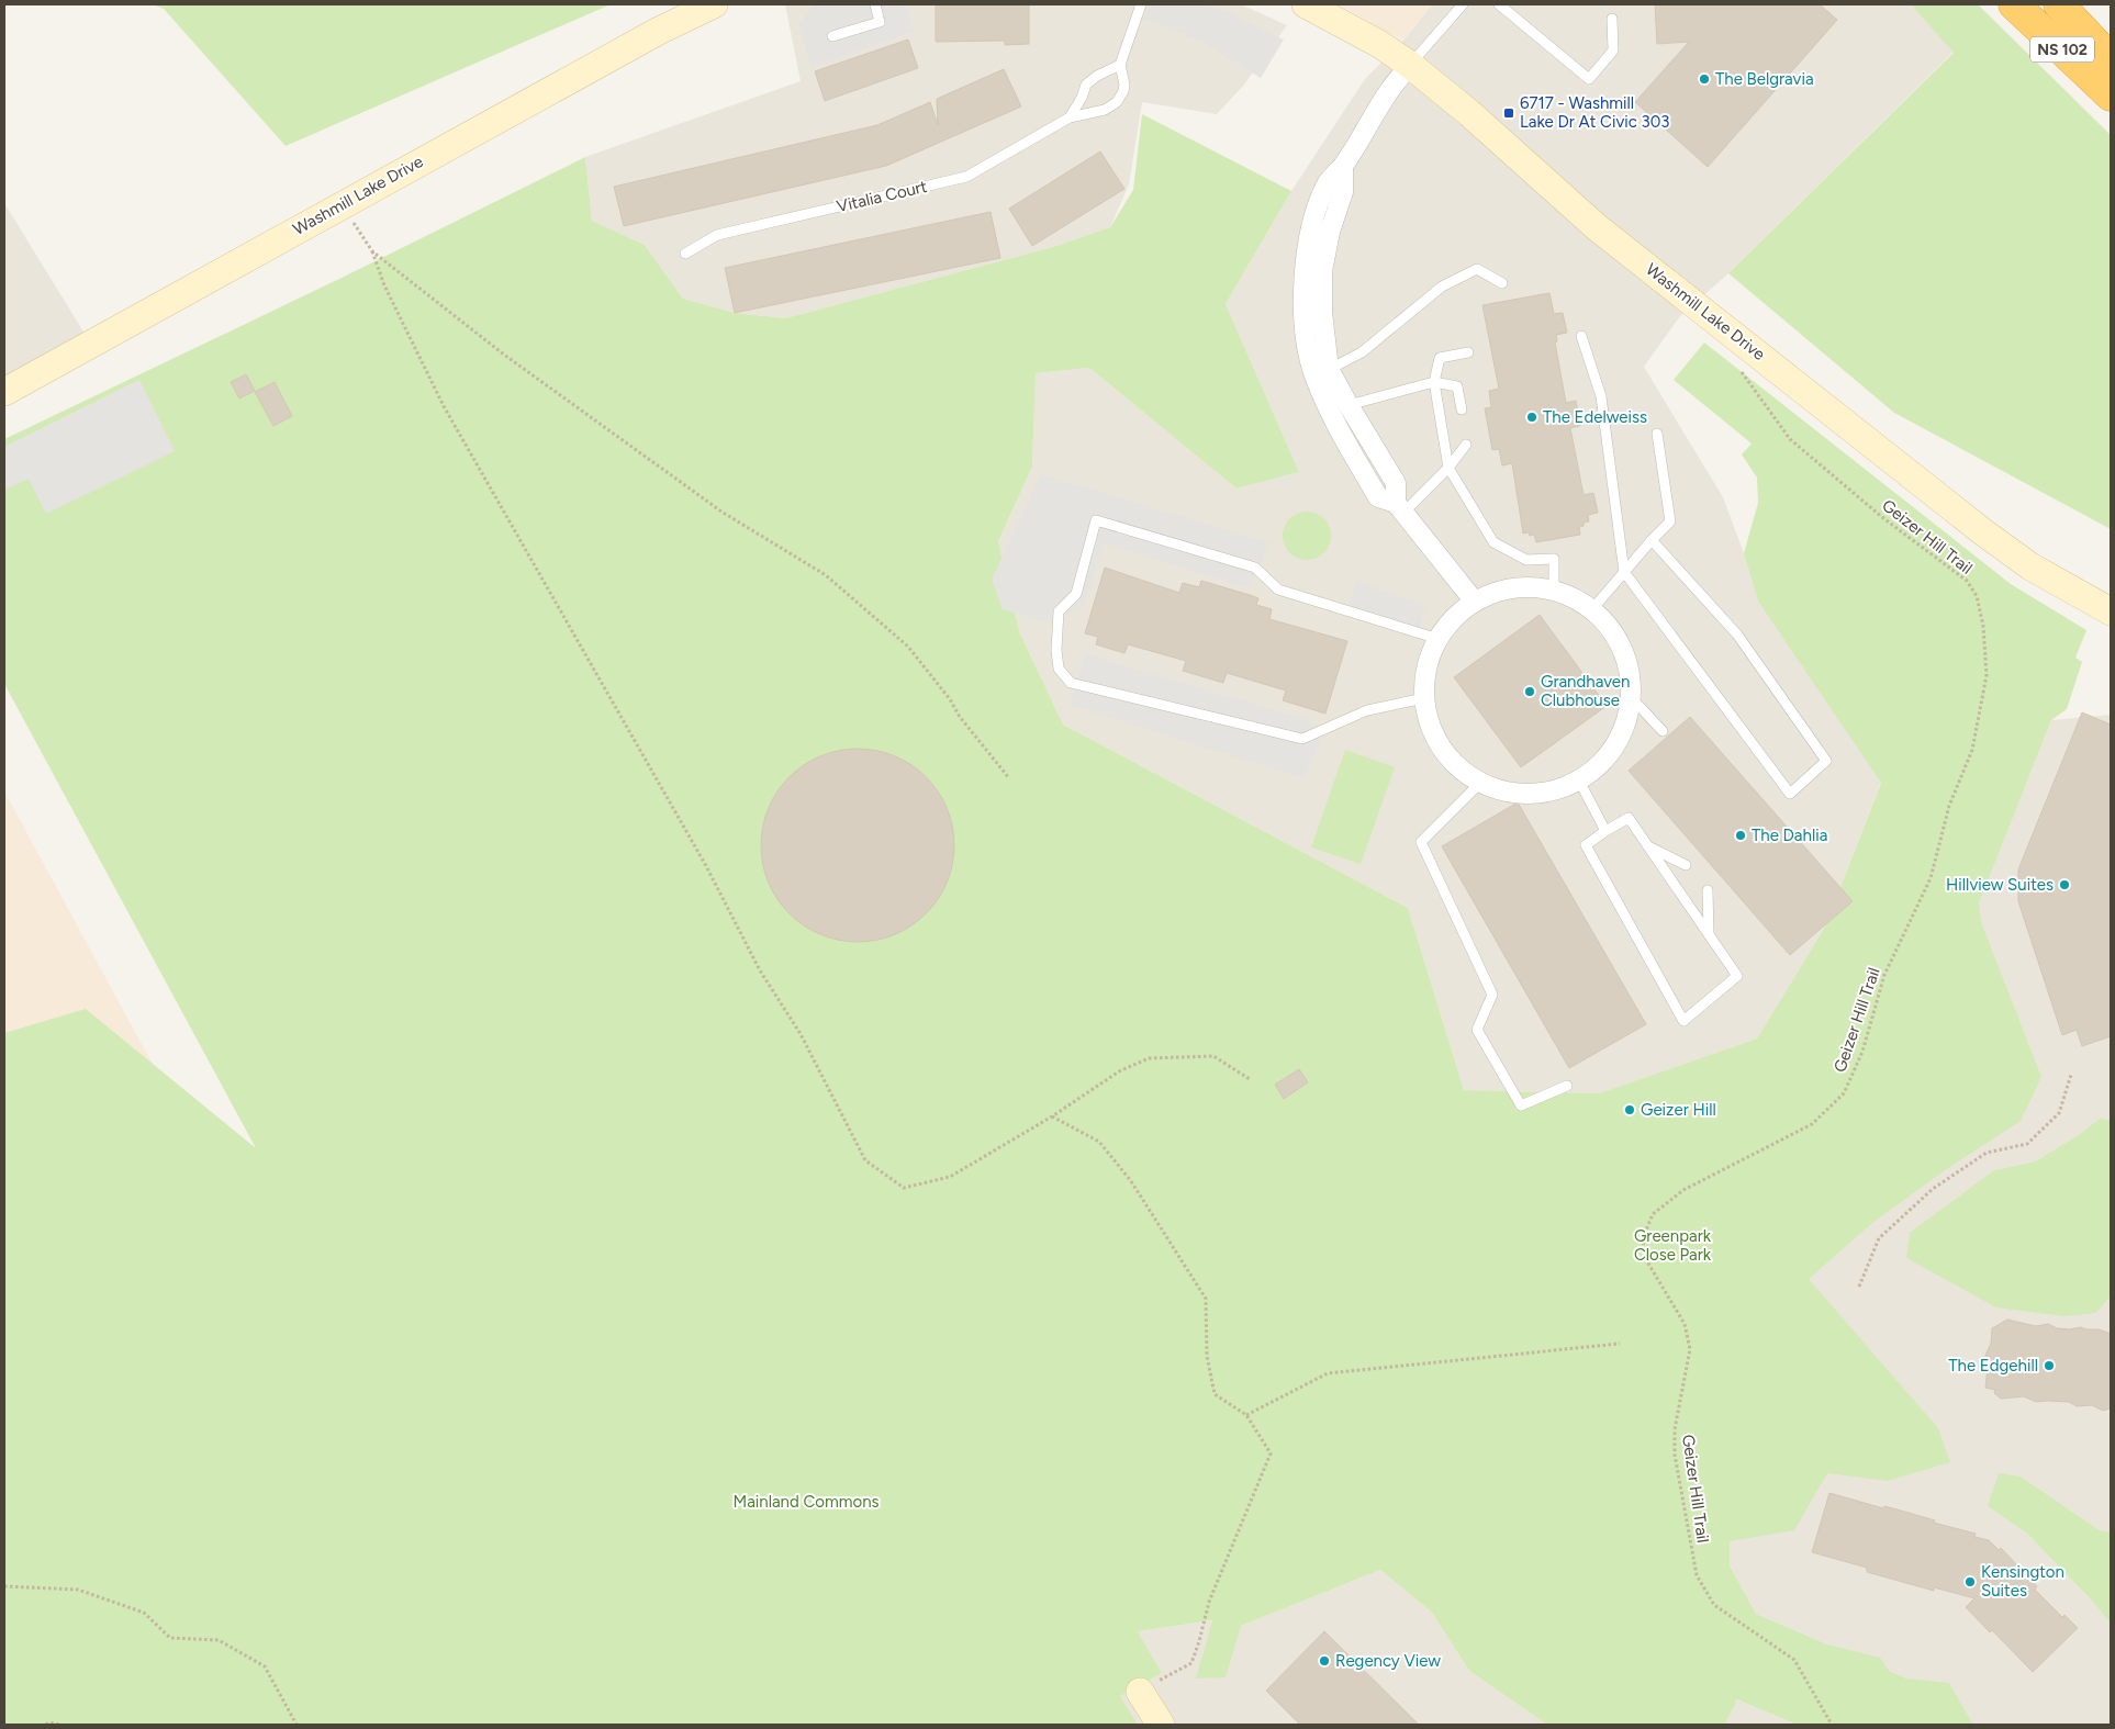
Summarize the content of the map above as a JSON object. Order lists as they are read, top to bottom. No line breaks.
{"streets":{"highway":["NS 102"],"street":["Washmill Lake Drive"],"lane":["Vitalia Court"],"path":["Geizer Hill Trail"]},"parks":["Greenpark Close Park","Mainland Commons"],"places":{"other":["The Belgravia","The Edelweiss","Grandhaven Clubhouse","The Dahlia","Hillview Suites","Geizer Hill","The Edgehill","Kensington Suites","Regency View"],"transit":["6717 - Washmill Lake Dr At Civic 303"]}}
